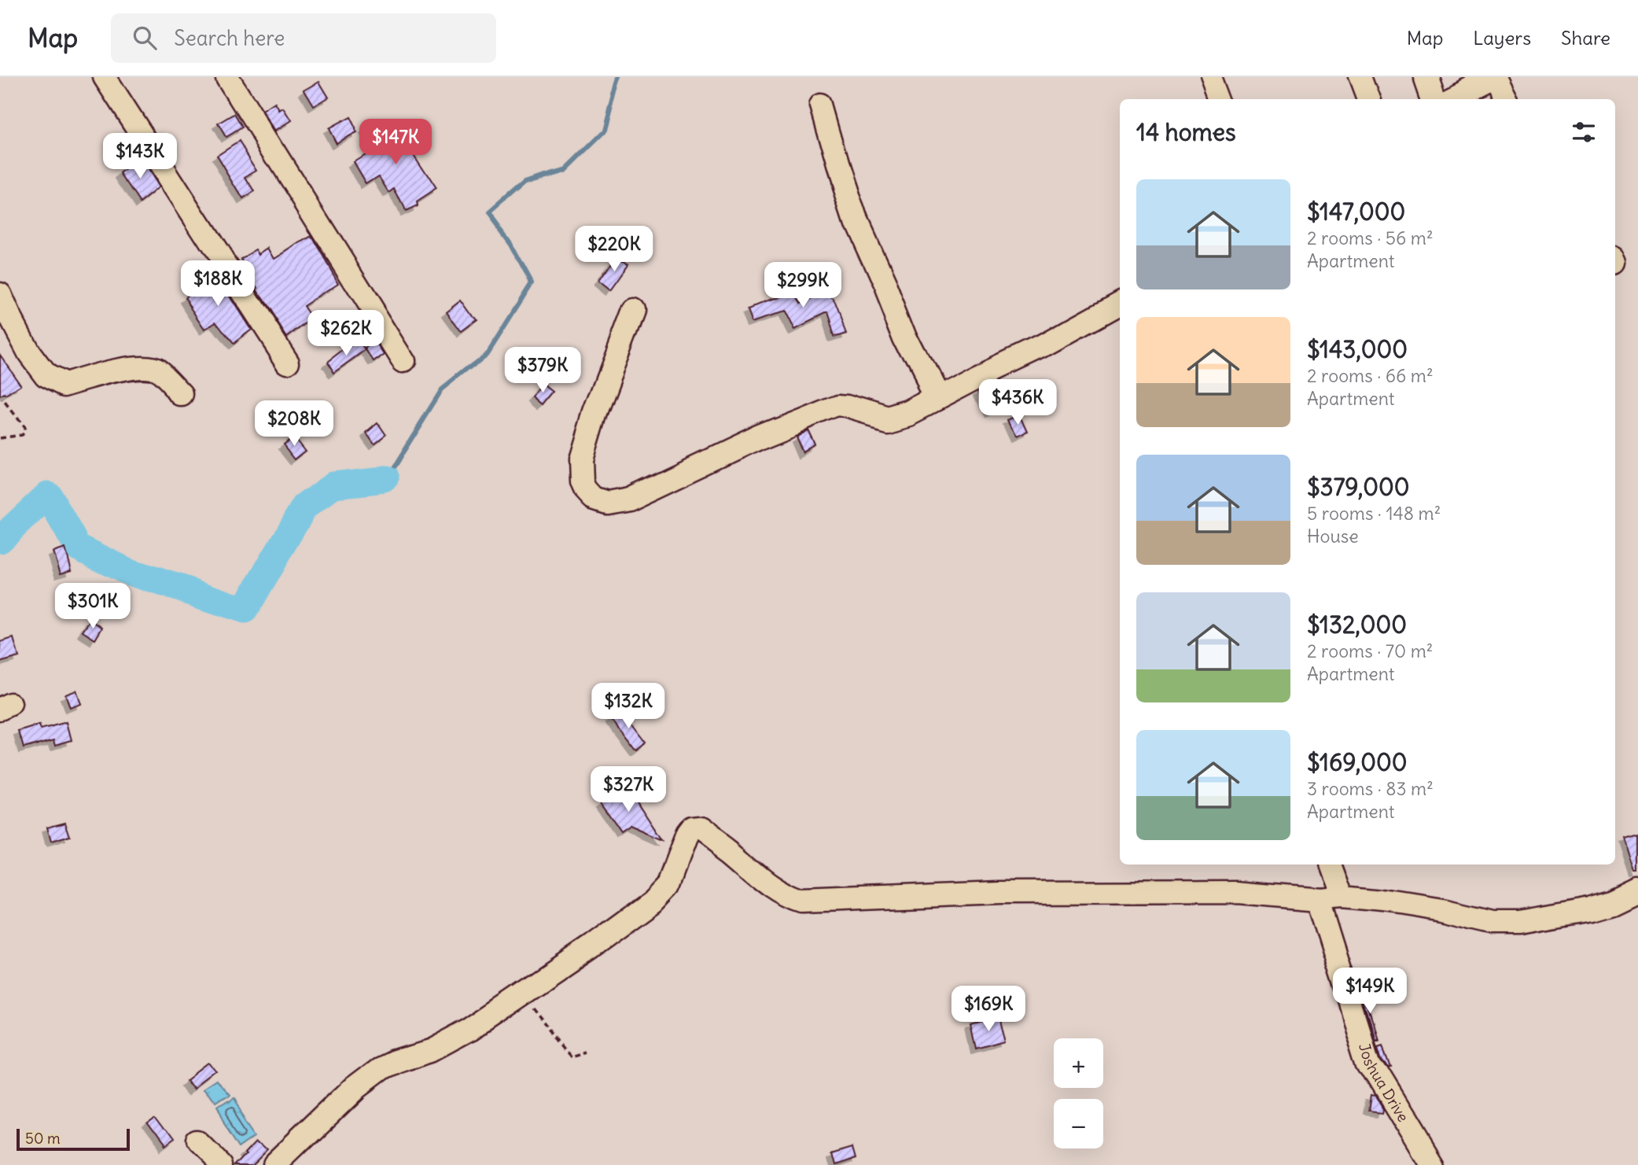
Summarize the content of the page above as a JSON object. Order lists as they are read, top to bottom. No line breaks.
{"streets":{"street":["Joshua Drive"]},"scale_bar":"50 m","page":{"header":"Map","search":"Search here","nav":["Map","Layers","Share"],"heading":"14 homes","price":["$147K","$143K","$220K","$188K","$299K","$262K","$379K","$436K","$208K","$301K","$132K","$327K","$149K","$169K"],"list":[{"name":"$147,000","note":"2 rooms · 56 m² · Apartment"},{"name":"$143,000","note":"2 rooms · 66 m² · Apartment"},{"name":"$379,000","note":"5 rooms · 148 m² · House"},{"name":"$132,000","note":"2 rooms · 70 m² · Apartment"},{"name":"$169,000","note":"3 rooms · 83 m² · Apartment"}],"map_buttons":["+","−"],"scale":"50 m"}}
